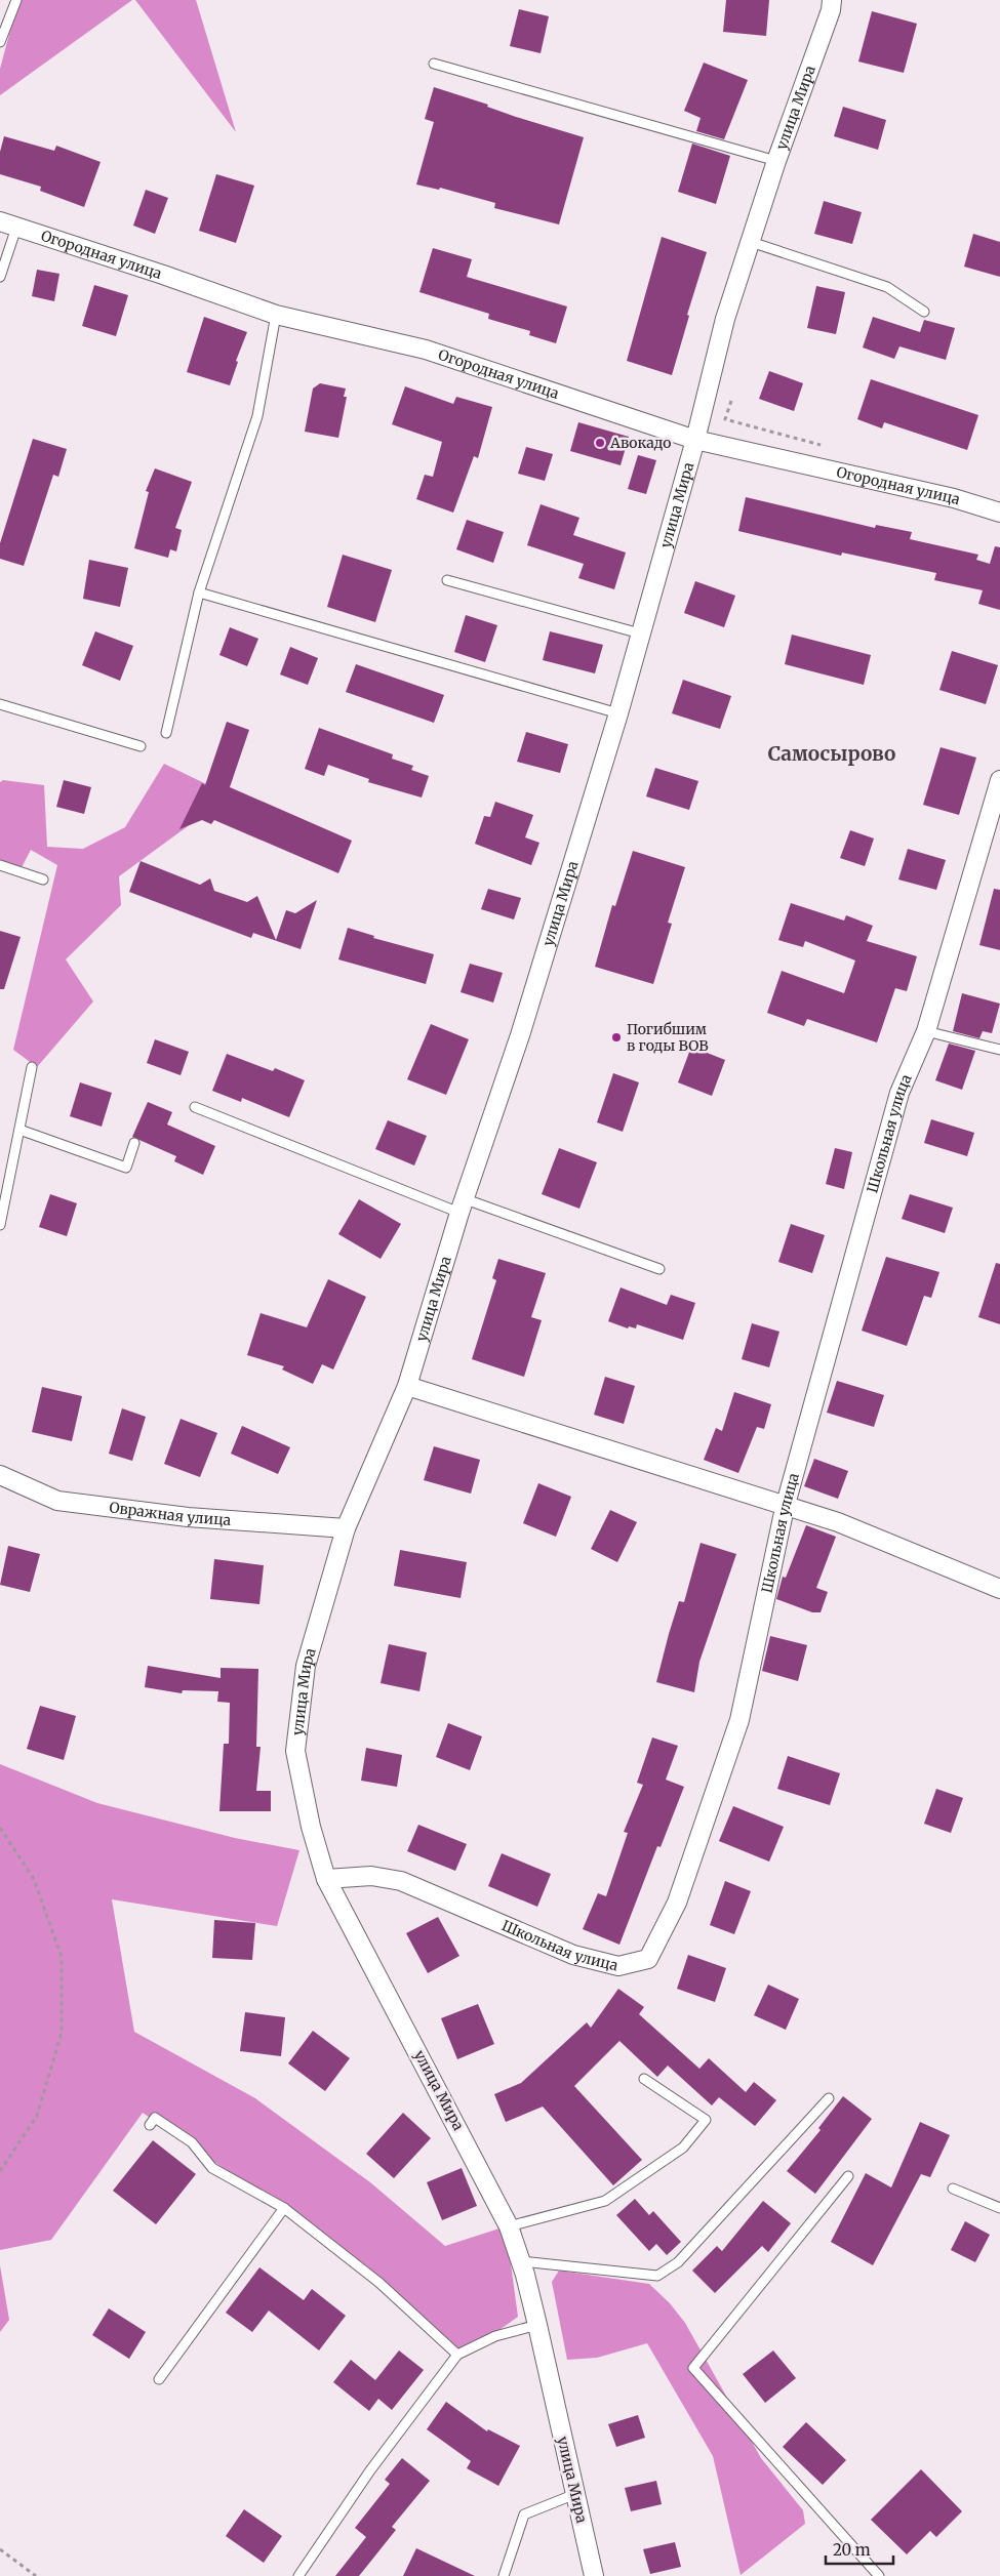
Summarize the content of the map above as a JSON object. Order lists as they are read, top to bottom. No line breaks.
{"streets":{"street":["улица Мира","Огородная улица","Школьная улица","Овражная улица"]},"crossings":[["улица Мира","Огородная улица"],["улица Мира","Школьная улица"],["улица Мира","Овражная улица"]],"districts":["Самосырово"],"places":["Авокадо","Погибшим в годы ВОВ"],"scale_bar":"20 m"}
